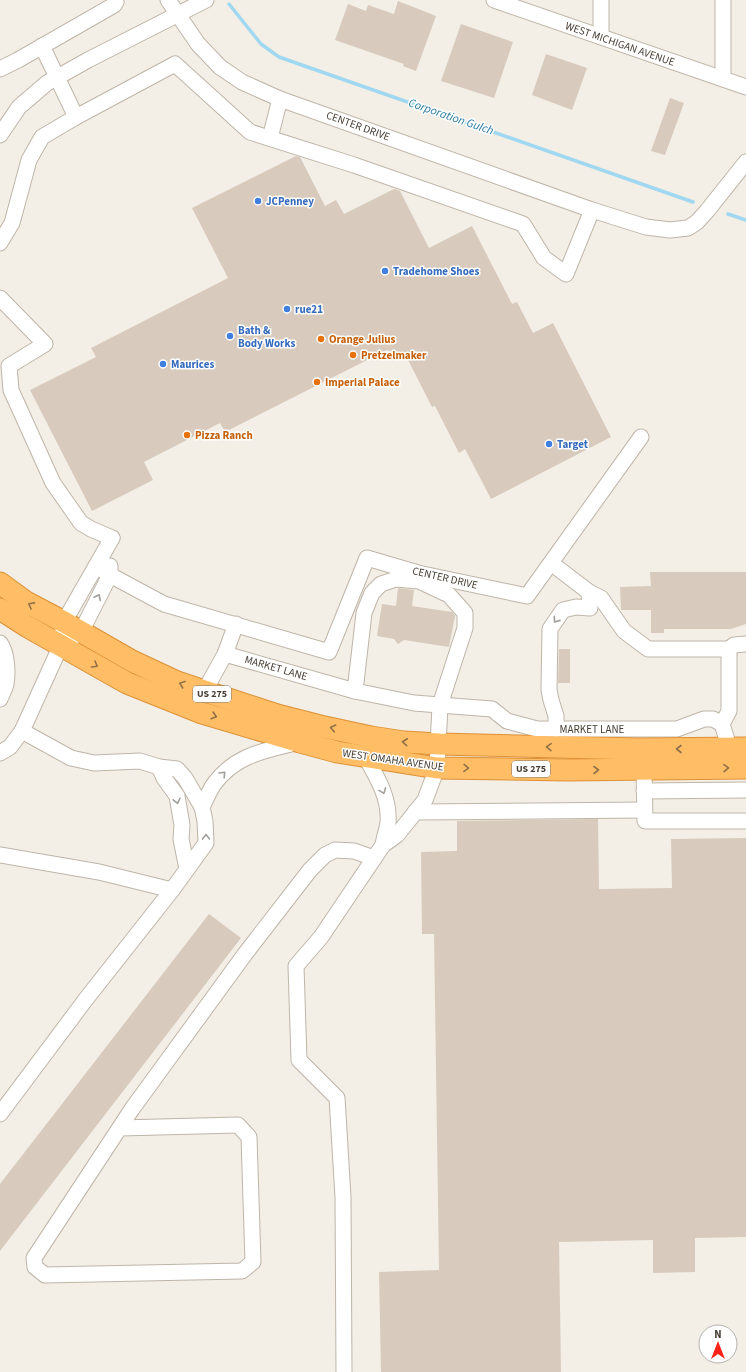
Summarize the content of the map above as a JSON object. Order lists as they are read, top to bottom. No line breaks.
{"streets":{"highway":["US 275","WEST OMAHA AVENUE"],"street":["WEST MICHIGAN AVENUE","CENTER DRIVE","MARKET LANE"]},"crossings":[["US 275","WEST OMAHA AVENUE"]],"water":["Corporation Gulch"],"places":["JCPenney","Tradehome Shoes","rue21","Bath & Body Works","Orange Julius","Pretzelmaker","Maurices","Imperial Palace","Pizza Ranch","Target"],"north":"top"}
